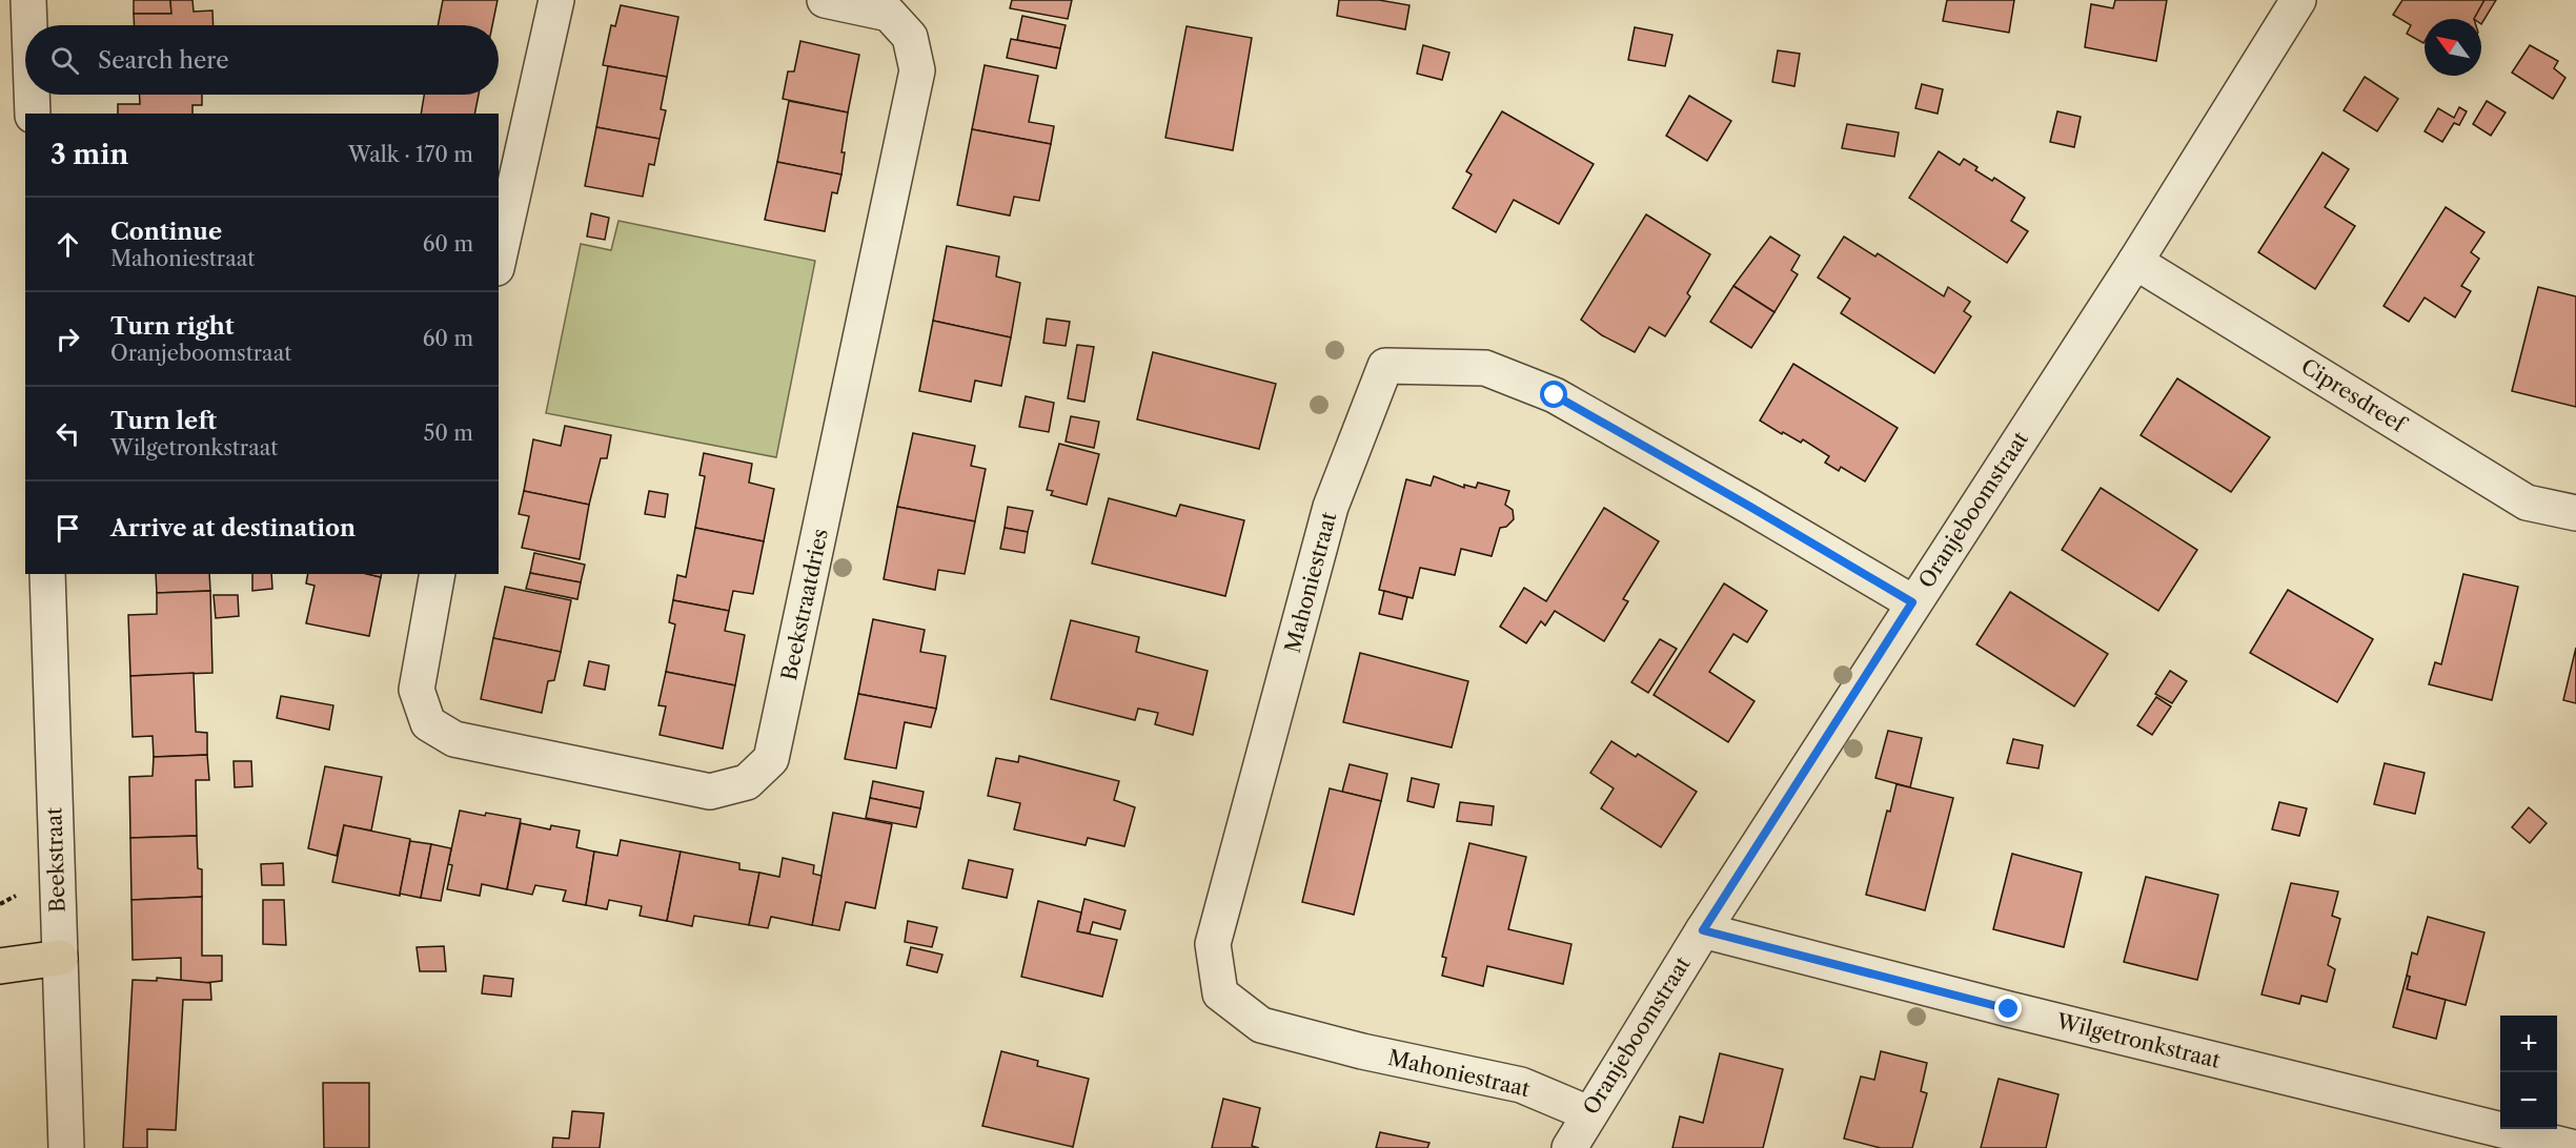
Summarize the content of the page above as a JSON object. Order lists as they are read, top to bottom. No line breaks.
{"streets":{"street":["Cipresdreef","Oranjeboomstraat","Mahoniestraat","Beekstraatdries","Beekstraat","Wilgetronkstraat"]},"crossings":[["Cipresdreef","Oranjeboomstraat"],["Oranjeboomstraat","Mahoniestraat"],["Oranjeboomstraat","Wilgetronkstraat"]],"north":"top left","page":{"search":"Search here","heading":["3 min","Walk · 170 m"],"list":[["Continue","Mahoniestraat","60 m"],["Turn right","Oranjeboomstraat","60 m"],["Turn left","Wilgetronkstraat","50 m"],"Arrive at destination"],"map_buttons":["+","−"]}}
